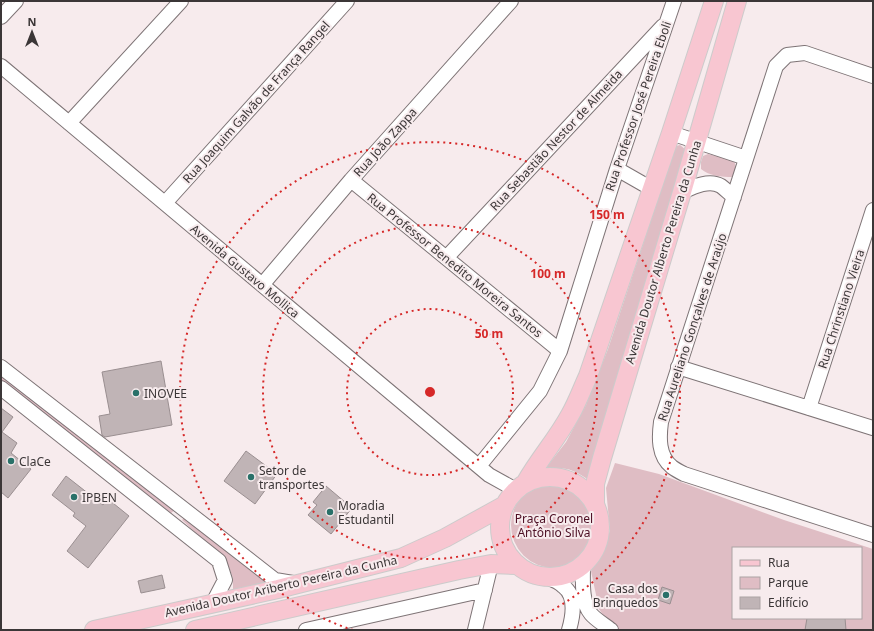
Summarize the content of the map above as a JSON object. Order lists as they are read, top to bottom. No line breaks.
{"streets":{"main road":["Avenida Doutor Alberto Pereira da Cunha","Avenida Doutor Ariberto Pereira da Cunha"],"street":["Rua Joaquim Galvão de França Rangel","Rua Professor José Pereira Eboli","Rua Sebastião Nestor de Almeida","Rua João Zappa","Rua Professor Benedito Moreira Santos","Avenida Gustavo Mollica","Rua Chrinstiano Vieira","Rua Aureliano Gonçalves de Araújo"]},"crossings":[["Rua Joaquim Galvão de França Rangel","Avenida Gustavo Mollica"],["Rua Professor José Pereira Eboli","Rua Sebastião Nestor de Almeida"],["Rua Professor José Pereira Eboli","Rua Professor Benedito Moreira Santos"],["Rua Professor José Pereira Eboli","Avenida Gustavo Mollica"],["Rua Sebastião Nestor de Almeida","Rua Professor Benedito Moreira Santos"],["Rua João Zappa","Rua Professor Benedito Moreira Santos"],["Rua João Zappa","Avenida Gustavo Mollica"],["Avenida Doutor Alberto Pereira da Cunha","Avenida Gustavo Mollica"],["Avenida Doutor Alberto Pereira da Cunha","Avenida Doutor Ariberto Pereira da Cunha"],["Avenida Gustavo Mollica","Avenida Doutor Ariberto Pereira da Cunha"]],"parks":["Praça Coronel Antônio Silva"],"places":["INOVEE","ClaCe","Setor de transportes","IPBEN","Moradia Estudantil","Casa dos Brinquedos"],"legend":["Rua","Parque","Edifício"],"north":"top","rings":["150 m","100 m","50 m"]}
